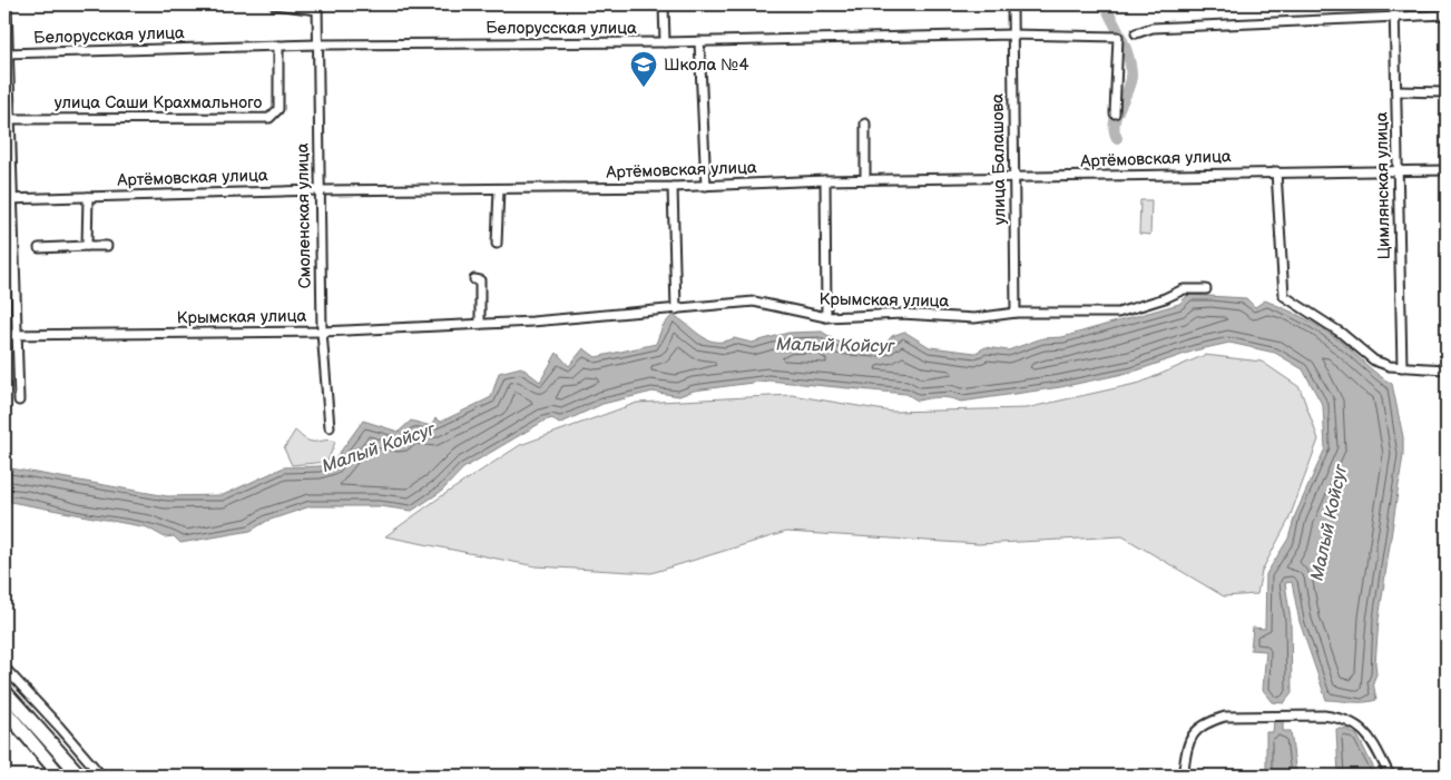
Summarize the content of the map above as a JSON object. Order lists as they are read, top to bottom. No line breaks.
{"streets":{"street":["Белорусская улица","улица Саши Крахмального","улица Балашова","Артёмовская улица","Цимлянская улица","Смоленская улица","Крымская улица"]},"crossings":[["Белорусская улица","улица Саши Крахмального"],["Белорусская улица","улица Балашова"],["Белорусская улица","Смоленская улица"],["улица Балашова","Артёмовская улица"],["улица Балашова","Крымская улица"],["Артёмовская улица","Цимлянская улица"],["Артёмовская улица","Смоленская улица"],["Смоленская улица","Крымская улица"]],"water":["Малый Койсуг"],"places":{"school or university":["Школа №4"]}}
